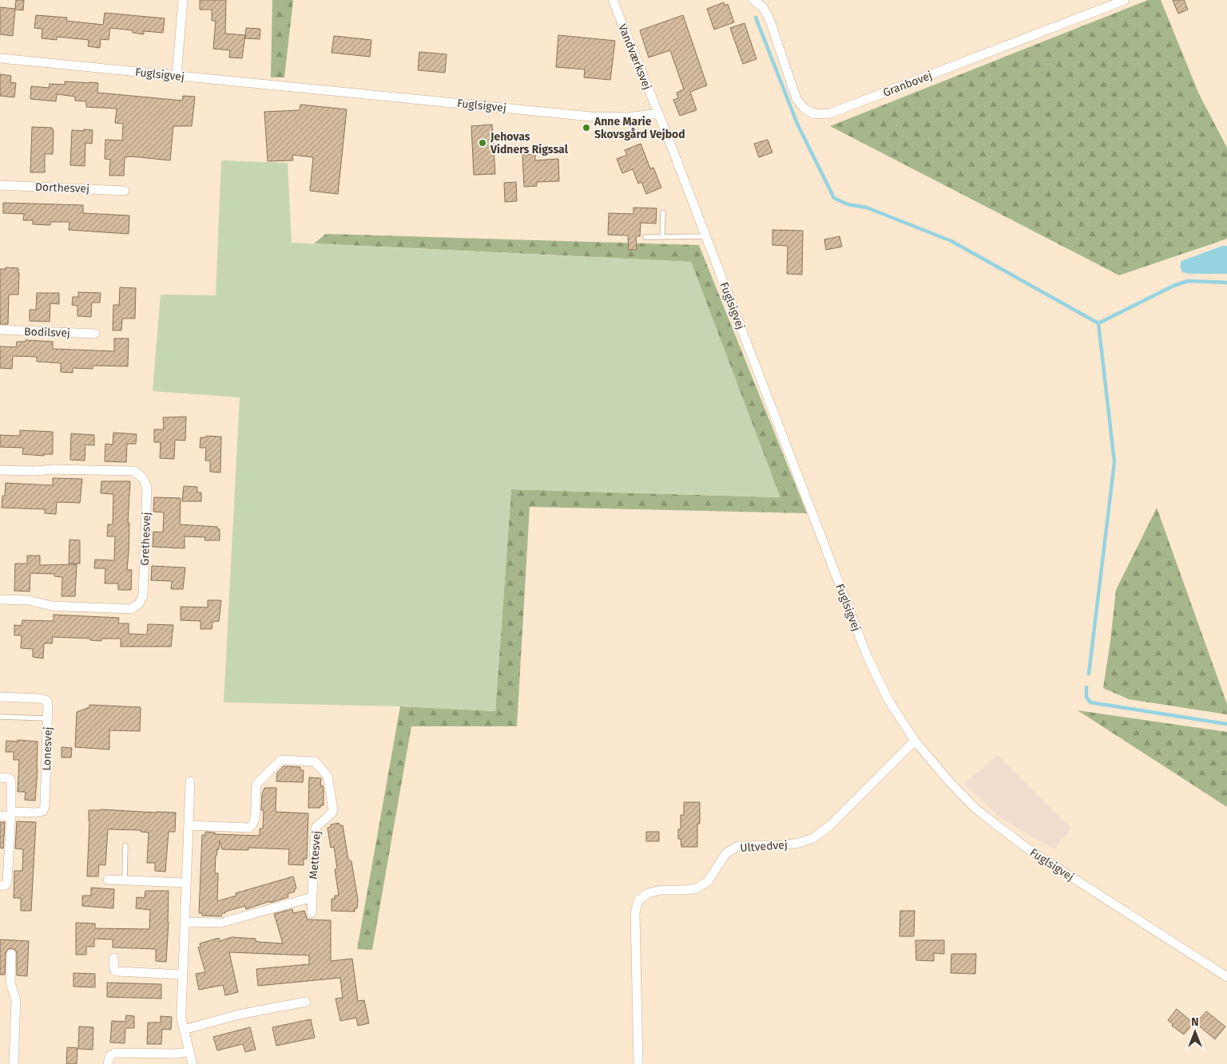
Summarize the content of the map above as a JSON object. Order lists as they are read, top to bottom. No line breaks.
{"streets":{"street":["Vandværksvej","Fuglsigvej","Granbovej","Dorthesvej","Bodilsvej","Grethesvej","Lonesvej","Ultvedvej","Mettesvej"]},"crossings":[["Vandværksvej","Fuglsigvej"],["Fuglsigvej","Ultvedvej"]],"places":["Anne Marie Skovsgård Vejbod","Jehovas Vidners Rigssal"],"north":"top"}
